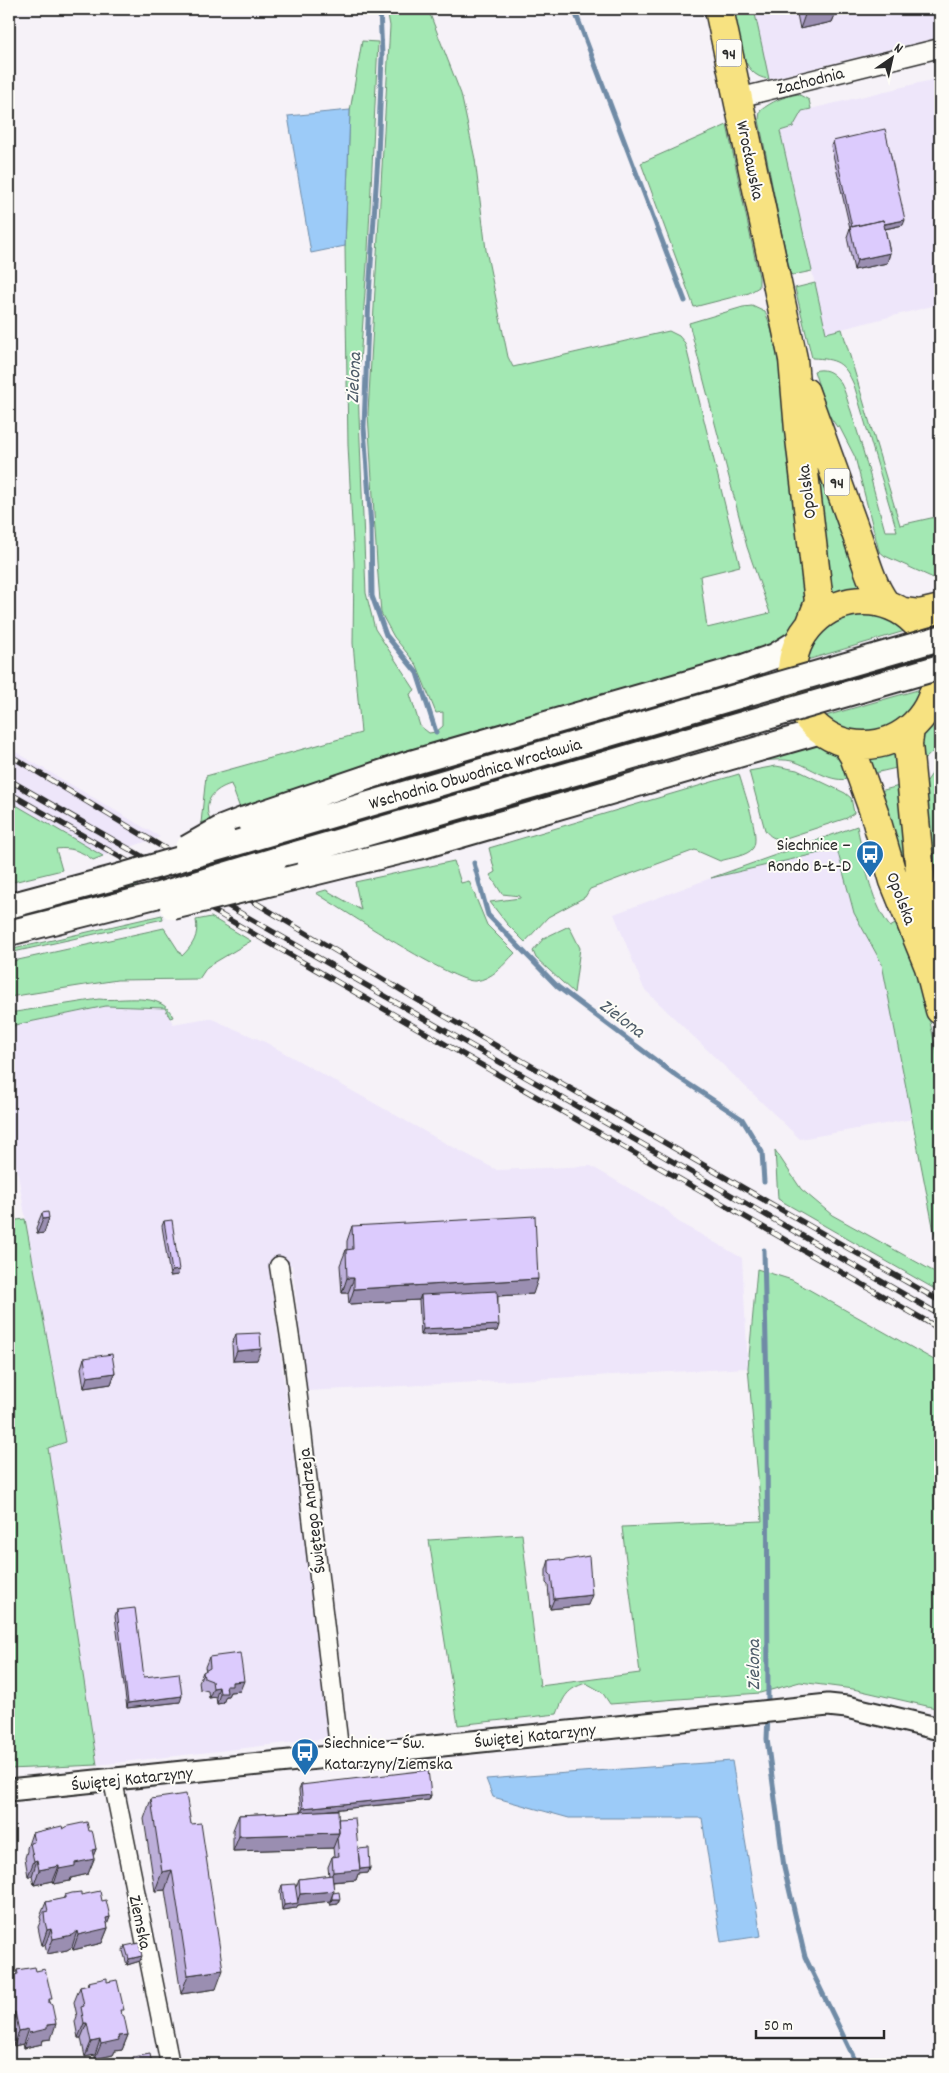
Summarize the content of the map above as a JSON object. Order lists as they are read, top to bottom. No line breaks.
{"streets":{"main road":["94","Wrocławska","Opolska","Wschodnia Obwodnica Wrocławia"],"street":["Zachodnia","Świętego Andrzeja","Świętej Katarzyny","Ziemska"]},"crossings":[["94","Opolska"],["Zachodnia","Wrocławska"],["Wrocławska","Opolska"],["Świętego Andrzeja","Świętej Katarzyny"],["Świętej Katarzyny","Ziemska"]],"water":["Zielona"],"places":{"bus stop":["Siechnice – Rondo B-Ł-D","Siechnice – Św. Katarzyny/Ziemska"]},"scale_bar":"50 m","north":"top right"}
